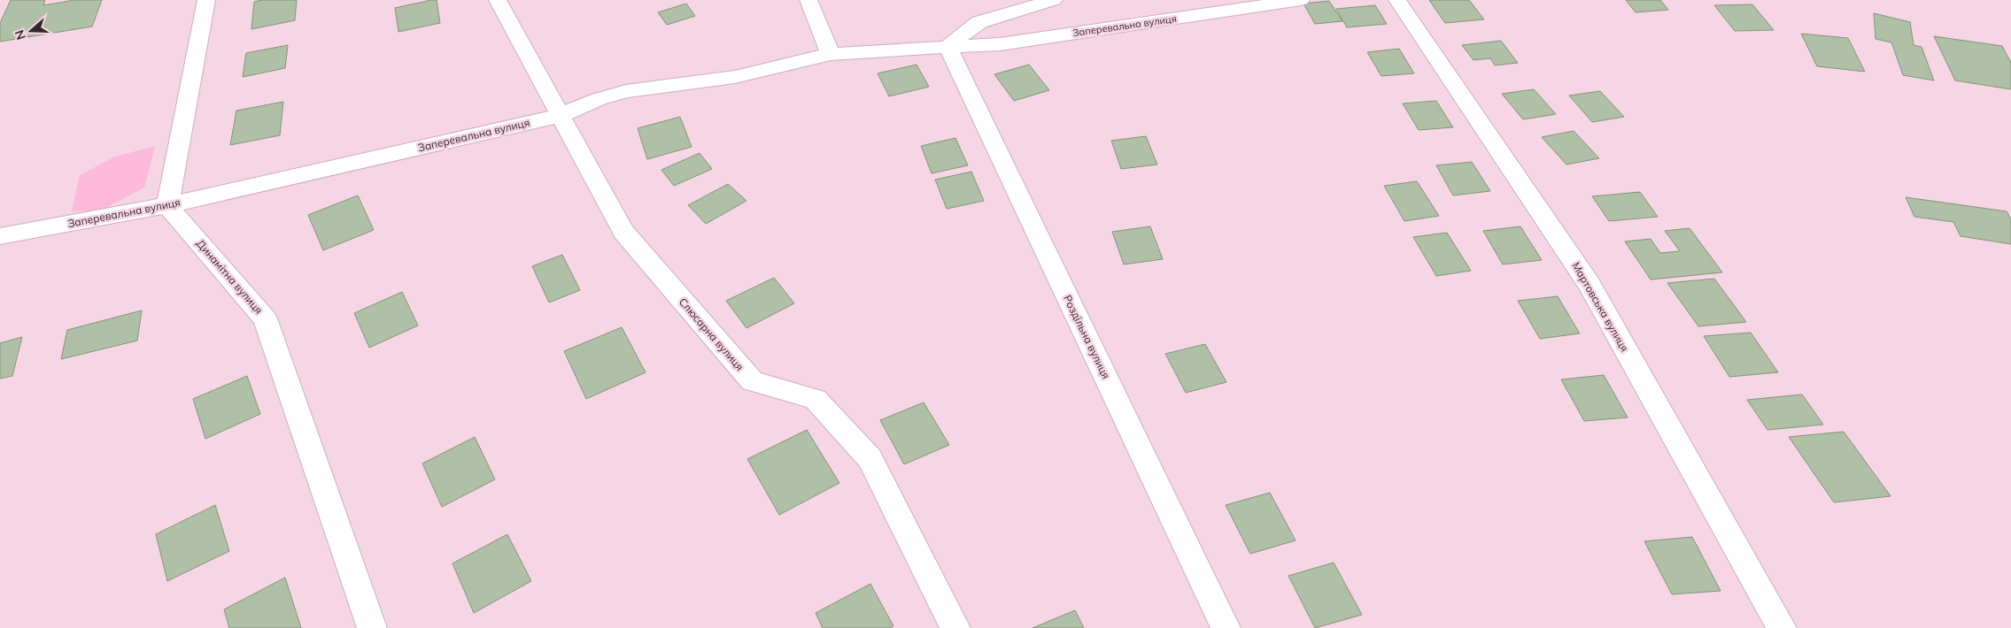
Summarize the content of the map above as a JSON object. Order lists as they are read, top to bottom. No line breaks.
{"streets":{"street":["Заперевальна вулиця","Динамітна вулиця","Мартовська вулиця","Слюсарна вулиця","Роздільна вулиця"]},"crossings":[["Заперевальна вулиця","Динамітна вулиця"],["Заперевальна вулиця","Слюсарна вулиця"],["Заперевальна вулиця","Роздільна вулиця"]],"north":"left"}
